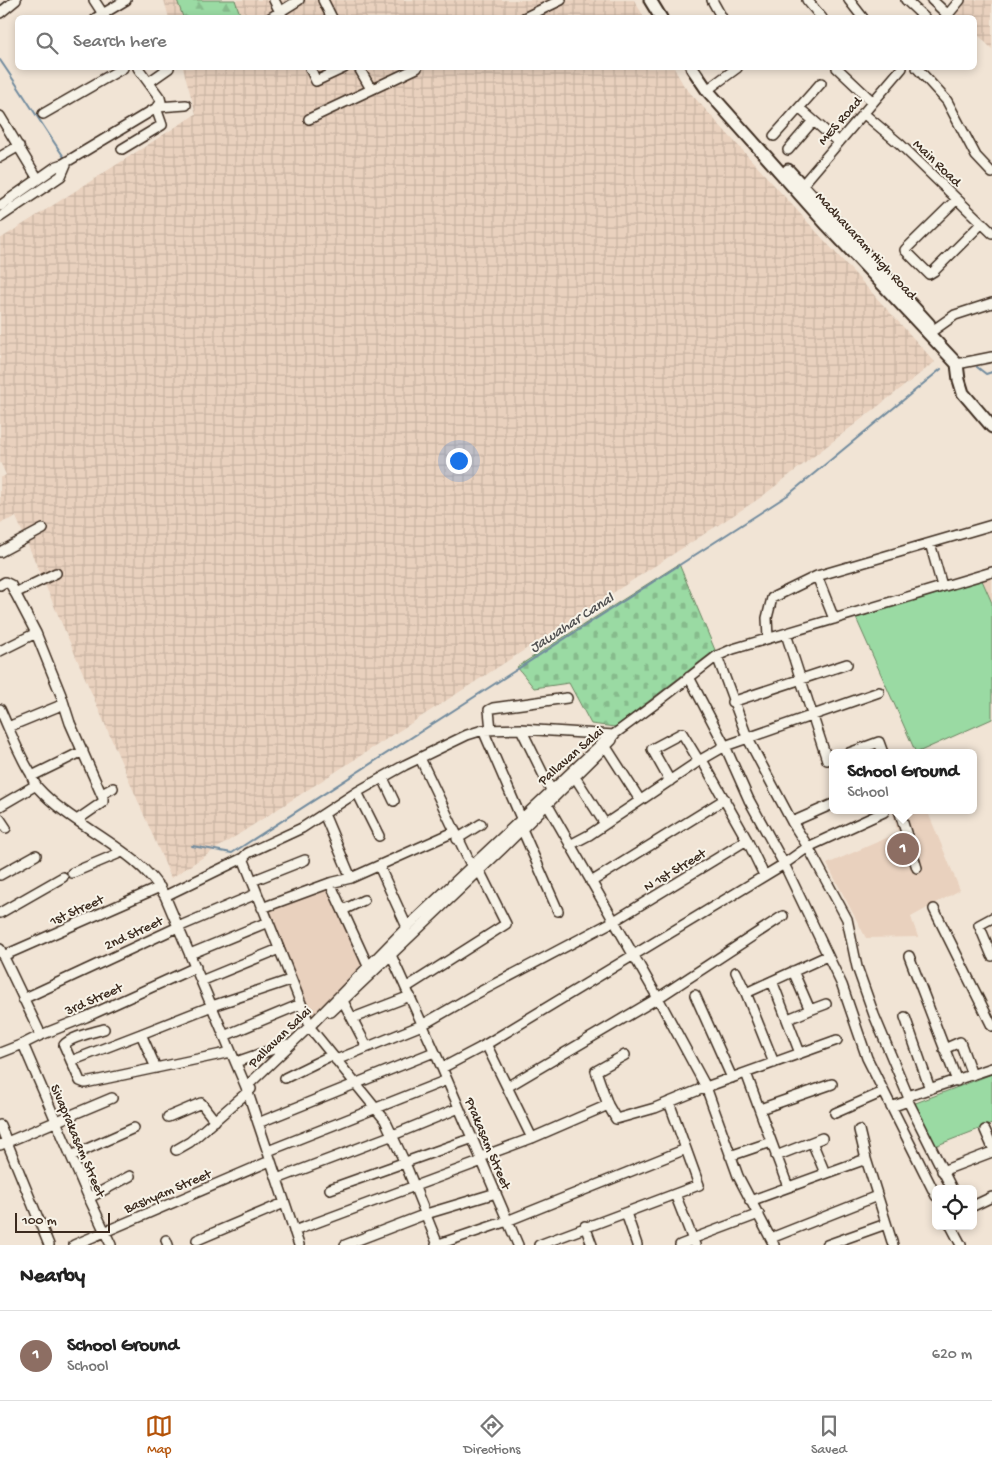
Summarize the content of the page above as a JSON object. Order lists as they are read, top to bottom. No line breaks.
{"streets":{"main road":["Madhavaram High Road"],"street":["MES Road","Main Road","Pallavan Salai","N 1st Street","1st Street","2nd Street","3rd Street","Sivaprakasam Street","Prakasam Street","Bashyam Street"]},"crossings":[["MES Road","Main Road"],["MES Road","Madhavaram High Road"],["N 1st Street","Prakasam Street"],["3rd Street","Sivaprakasam Street"],["Sivaprakasam Street","Bashyam Street"]],"water":["Jawahar Canal"],"scale_bar":"100 m","page":{"search":"Search here","popup":["School Ground","School"],"pins":"1","scale":"100 m","heading":"Nearby","list":[{"mark":"1","name":"School Ground","note":"School","value":"620 m"}],"nav":["Map","Directions","Saved"]}}
